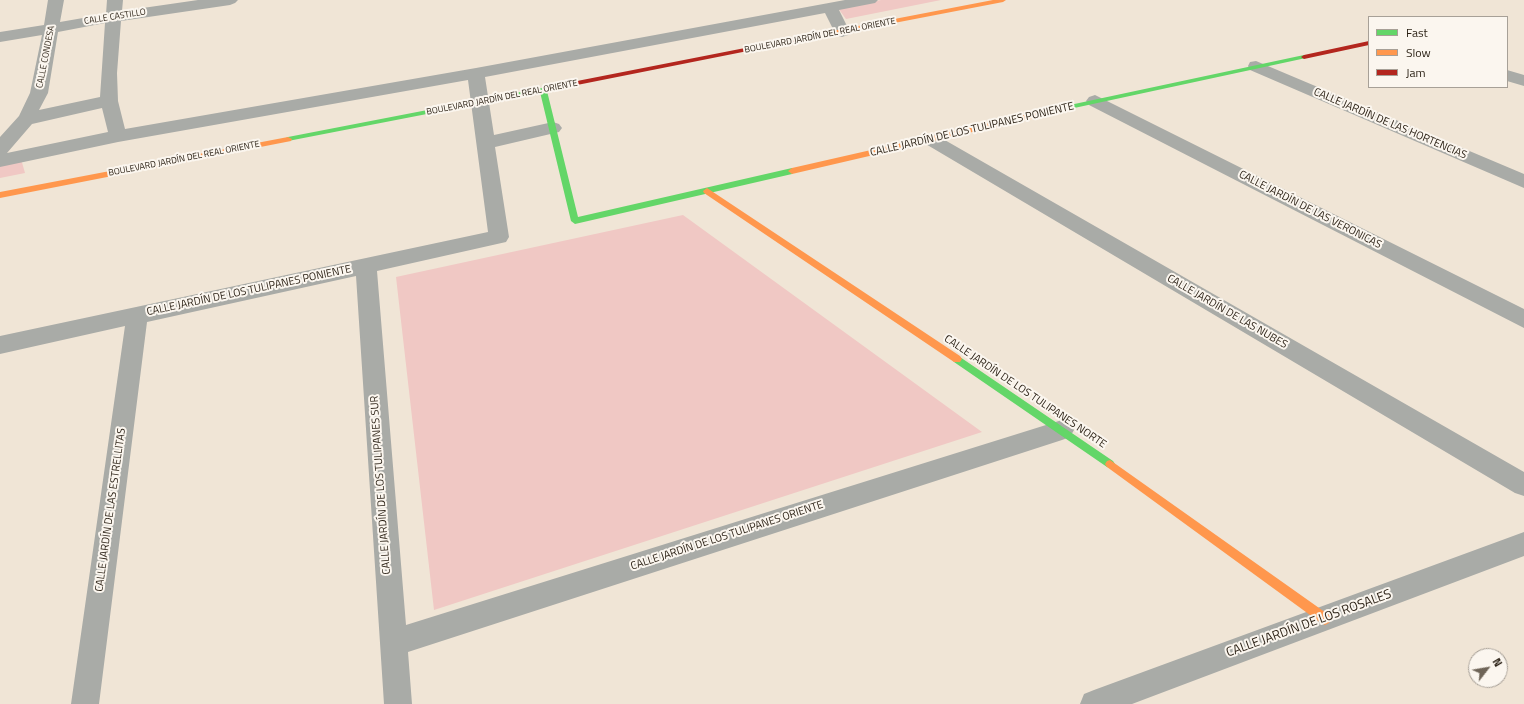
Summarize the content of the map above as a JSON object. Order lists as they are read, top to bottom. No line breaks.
{"streets":{"street":["CALLE CASTILLO","BOULEVARD JARDÍN DEL REAL ORIENTE","CALLE CONDESA","CALLE JARDÍN DE LAS HORTENCIAS","CALLE JARDÍN DE LOS TULIPANES PONIENTE","CALLE JARDÍN DE LAS VERONICAS","CALLE JARDÍN DE LAS NUBES","CALLE JARDÍN DE LOS TULIPANES NORTE","CALLE JARDÍN DE LOS TULIPANES SUR","CALLE JARDÍN DE LAS ESTRELLITAS","CALLE JARDÍN DE LOS TULIPANES ORIENTE","CALLE JARDÍN DE LOS ROSALES"]},"crossings":[["CALLE CASTILLO","CALLE CONDESA"],["CALLE JARDÍN DE LAS HORTENCIAS","CALLE JARDÍN DE LOS TULIPANES PONIENTE"],["CALLE JARDÍN DE LOS TULIPANES PONIENTE","CALLE JARDÍN DE LAS VERONICAS"],["CALLE JARDÍN DE LOS TULIPANES PONIENTE","CALLE JARDÍN DE LAS NUBES"],["CALLE JARDÍN DE LOS TULIPANES PONIENTE","CALLE JARDÍN DE LOS TULIPANES NORTE"],["CALLE JARDÍN DE LOS TULIPANES PONIENTE","CALLE JARDÍN DE LOS TULIPANES SUR"],["CALLE JARDÍN DE LOS TULIPANES PONIENTE","CALLE JARDÍN DE LAS ESTRELLITAS"],["CALLE JARDÍN DE LOS TULIPANES NORTE","CALLE JARDÍN DE LOS TULIPANES ORIENTE"],["CALLE JARDÍN DE LOS TULIPANES NORTE","CALLE JARDÍN DE LOS ROSALES"],["CALLE JARDÍN DE LOS TULIPANES SUR","CALLE JARDÍN DE LOS TULIPANES ORIENTE"]],"legend":["Fast","Slow","Jam"],"north":"top right"}
